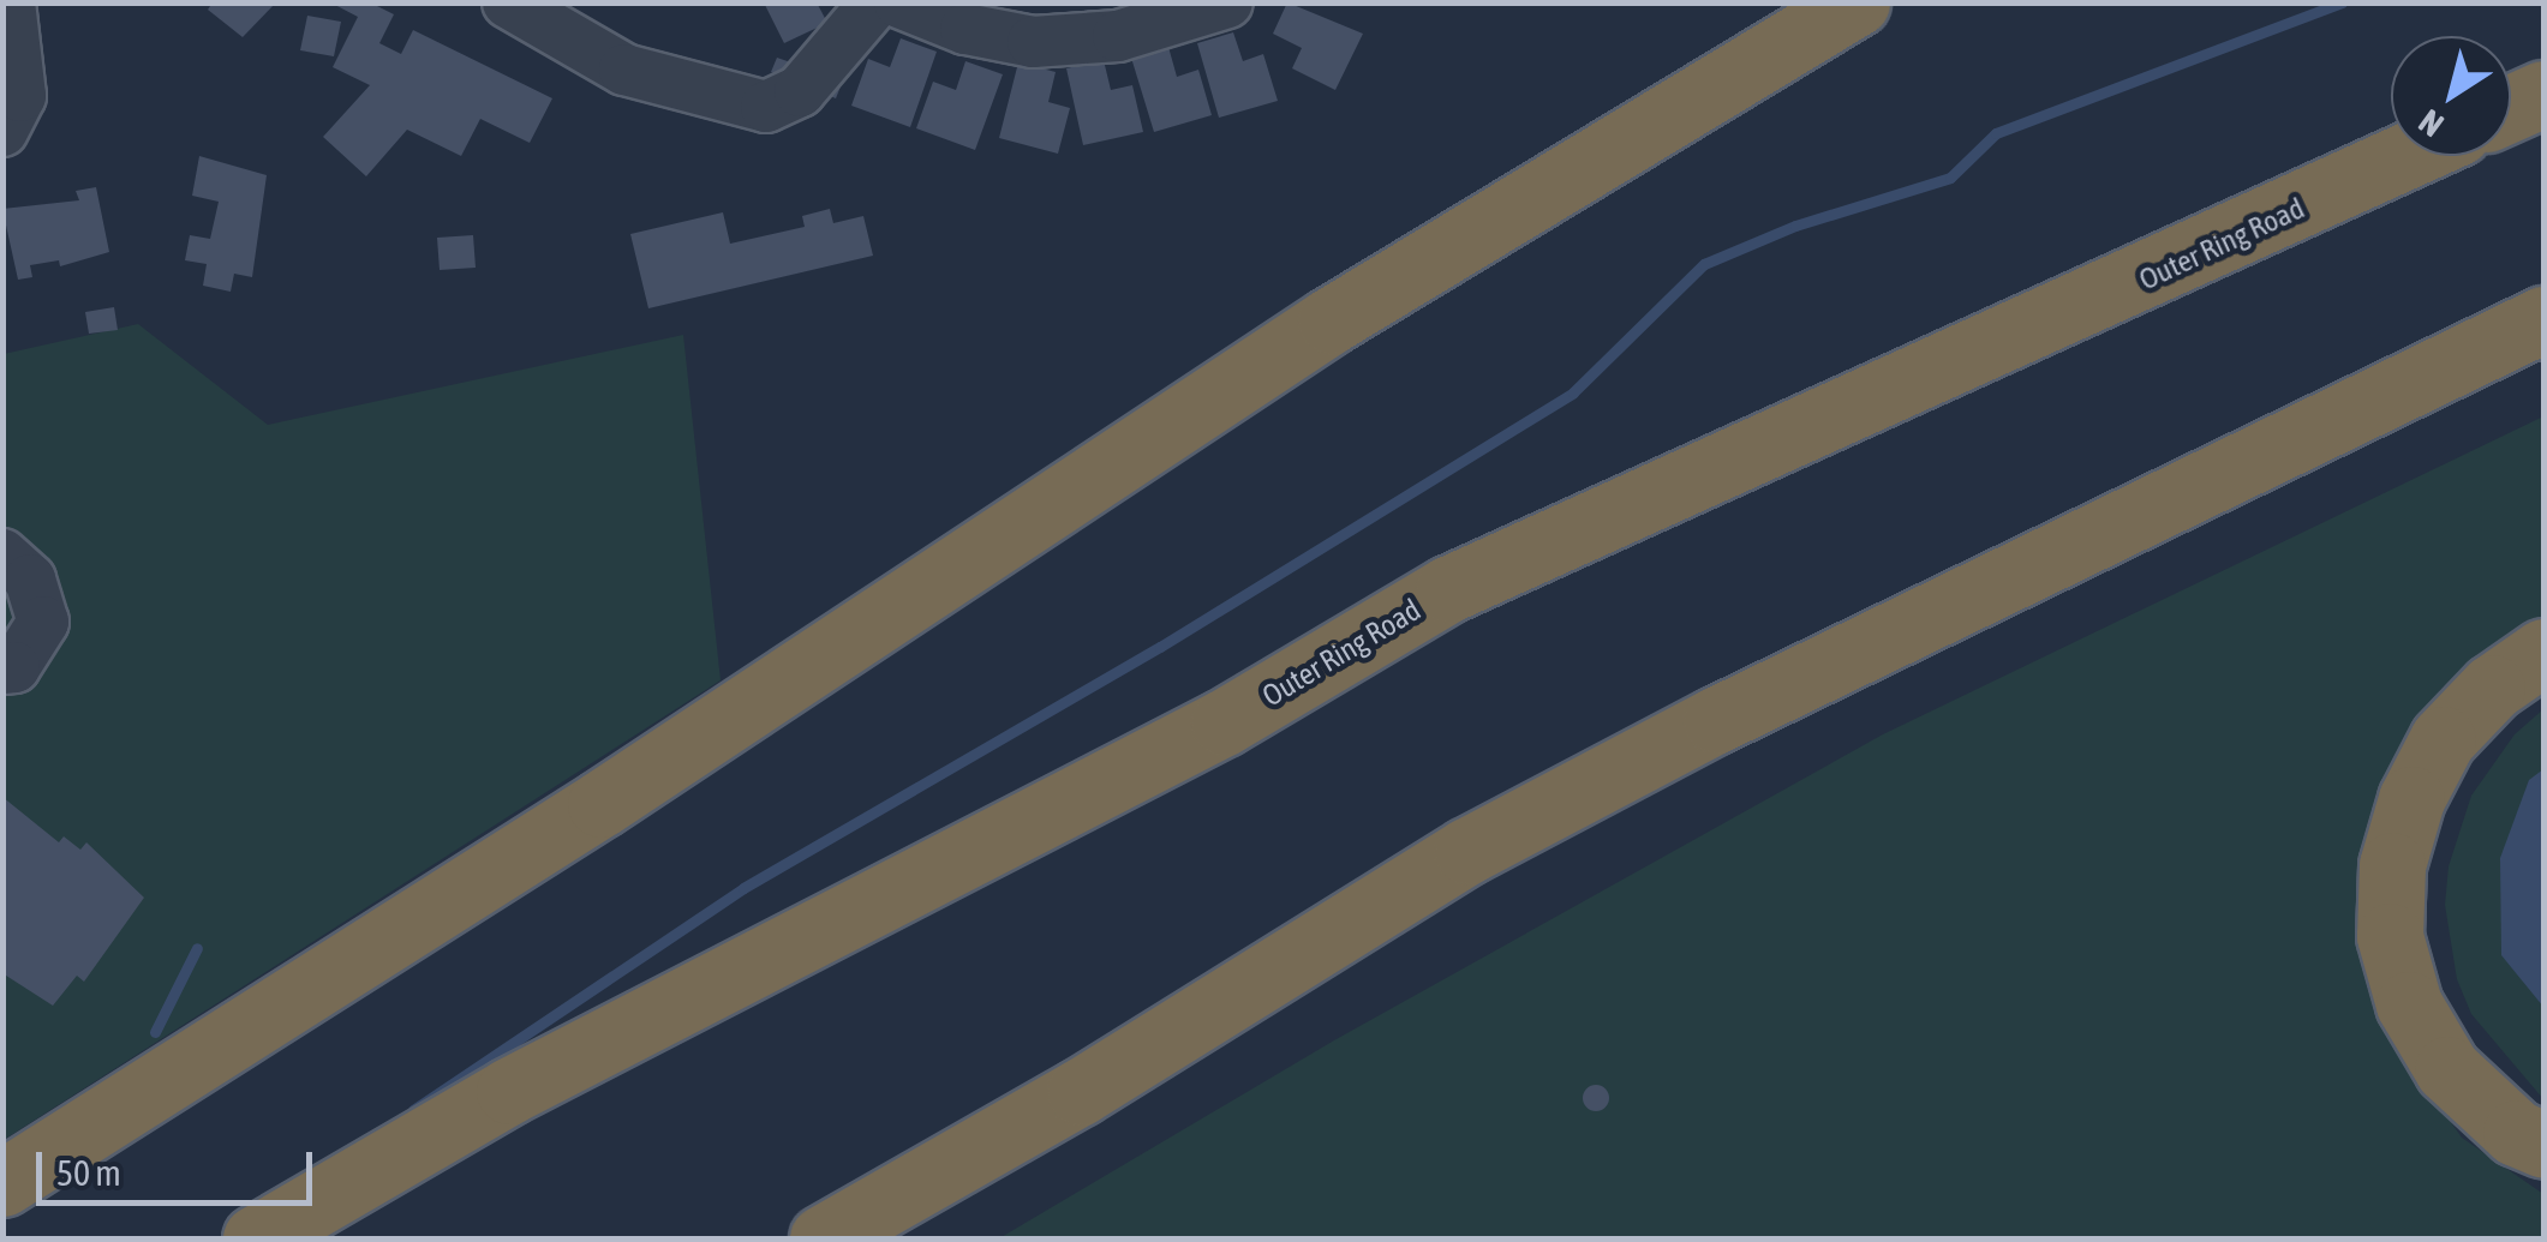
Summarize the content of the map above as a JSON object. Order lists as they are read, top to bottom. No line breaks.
{"streets":{"highway":["Outer Ring Road"]},"scale_bar":"50 m","north":"bottom left"}
